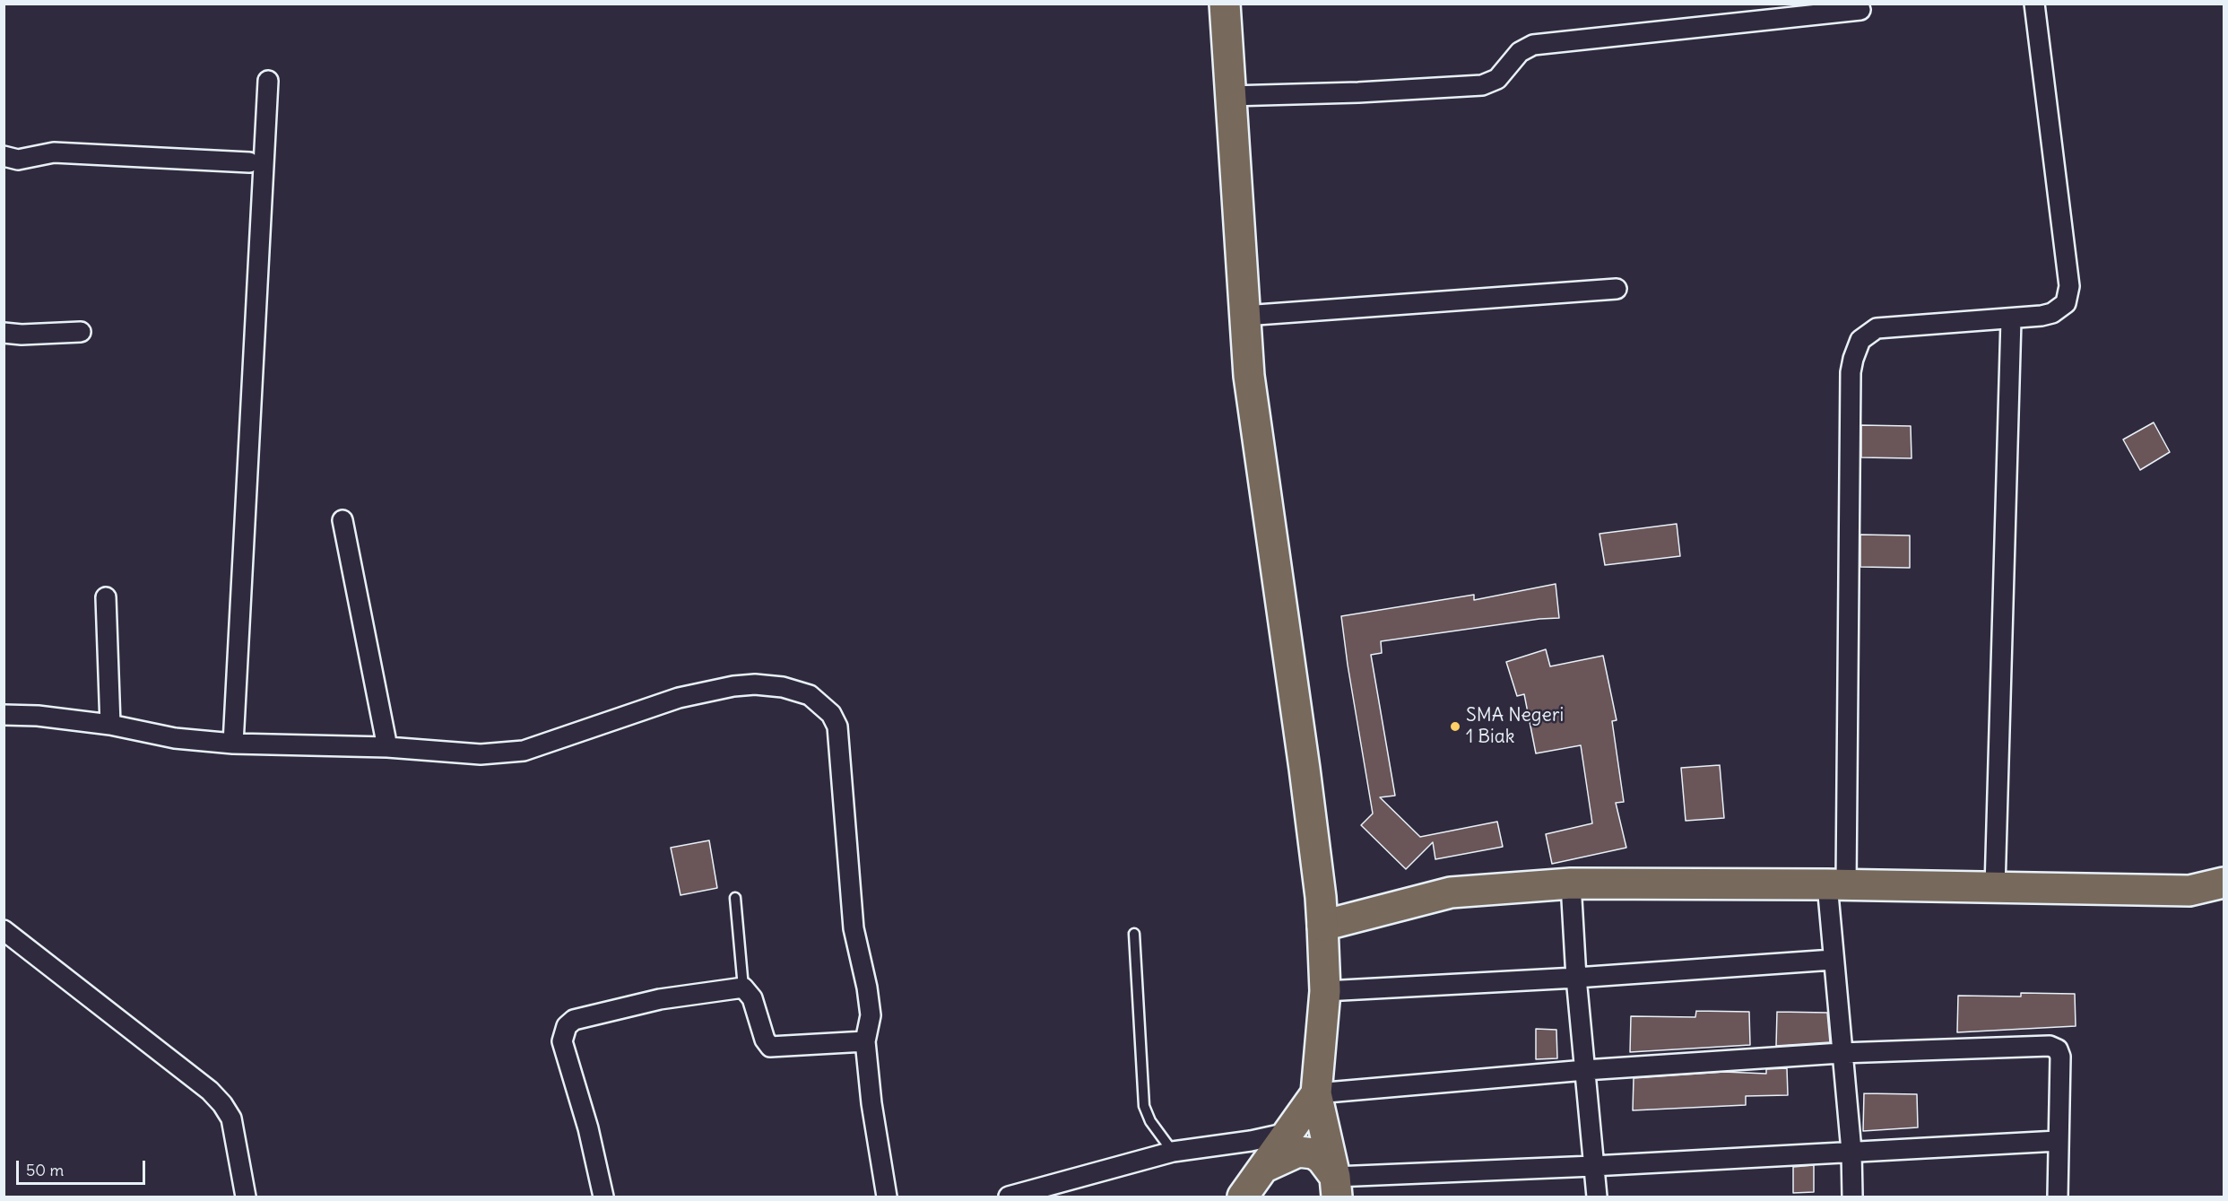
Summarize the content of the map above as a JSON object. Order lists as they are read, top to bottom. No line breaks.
{"places":["SMA Negeri 1 Biak"],"scale_bar":"50 m"}
